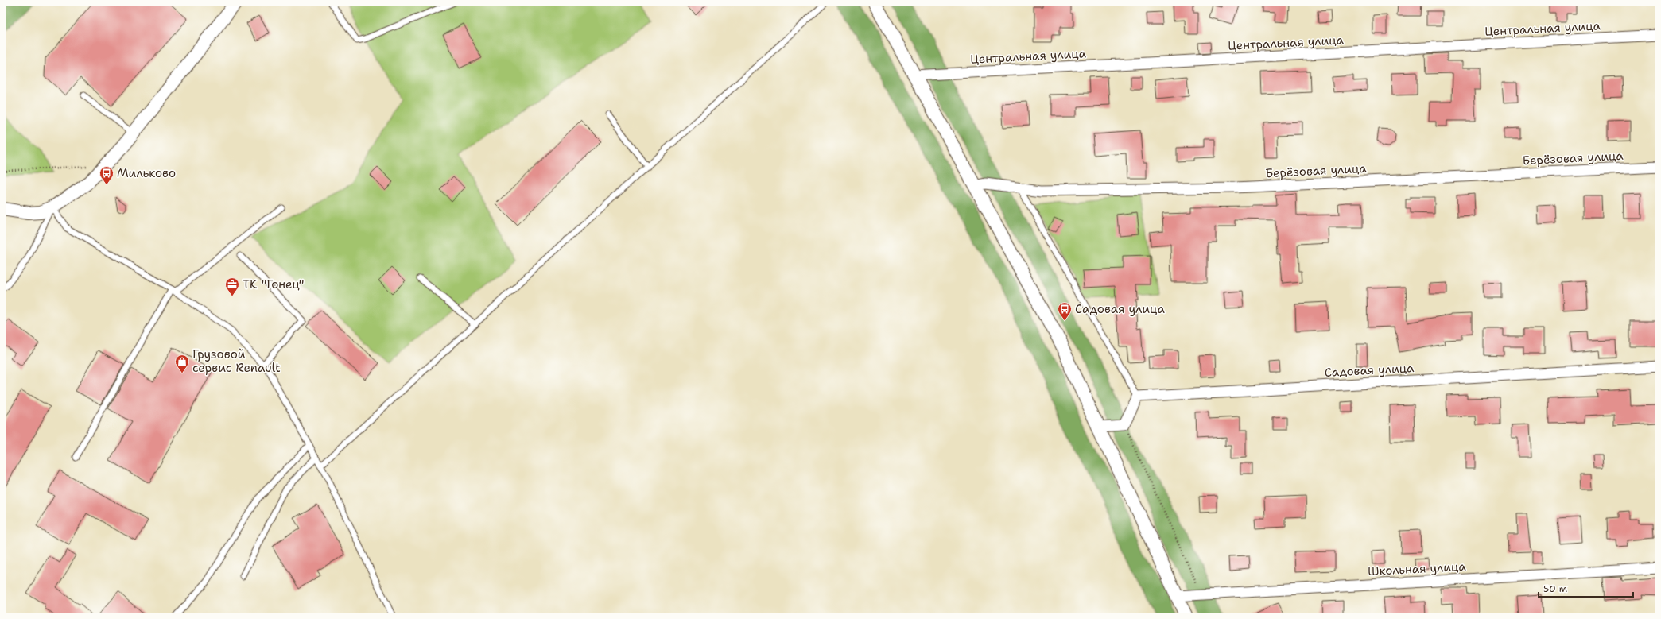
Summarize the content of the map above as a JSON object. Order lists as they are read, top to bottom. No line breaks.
{"streets":{"street":["Центральная улица","Берёзовая улица","Садовая улица","Школьная улица"]},"places":{"bus stop":["Мильково","Садовая улица"],"office":["ТК \"Гонец\""],"shop":["Грузовой сервис Renault"]},"scale_bar":"50 m"}
